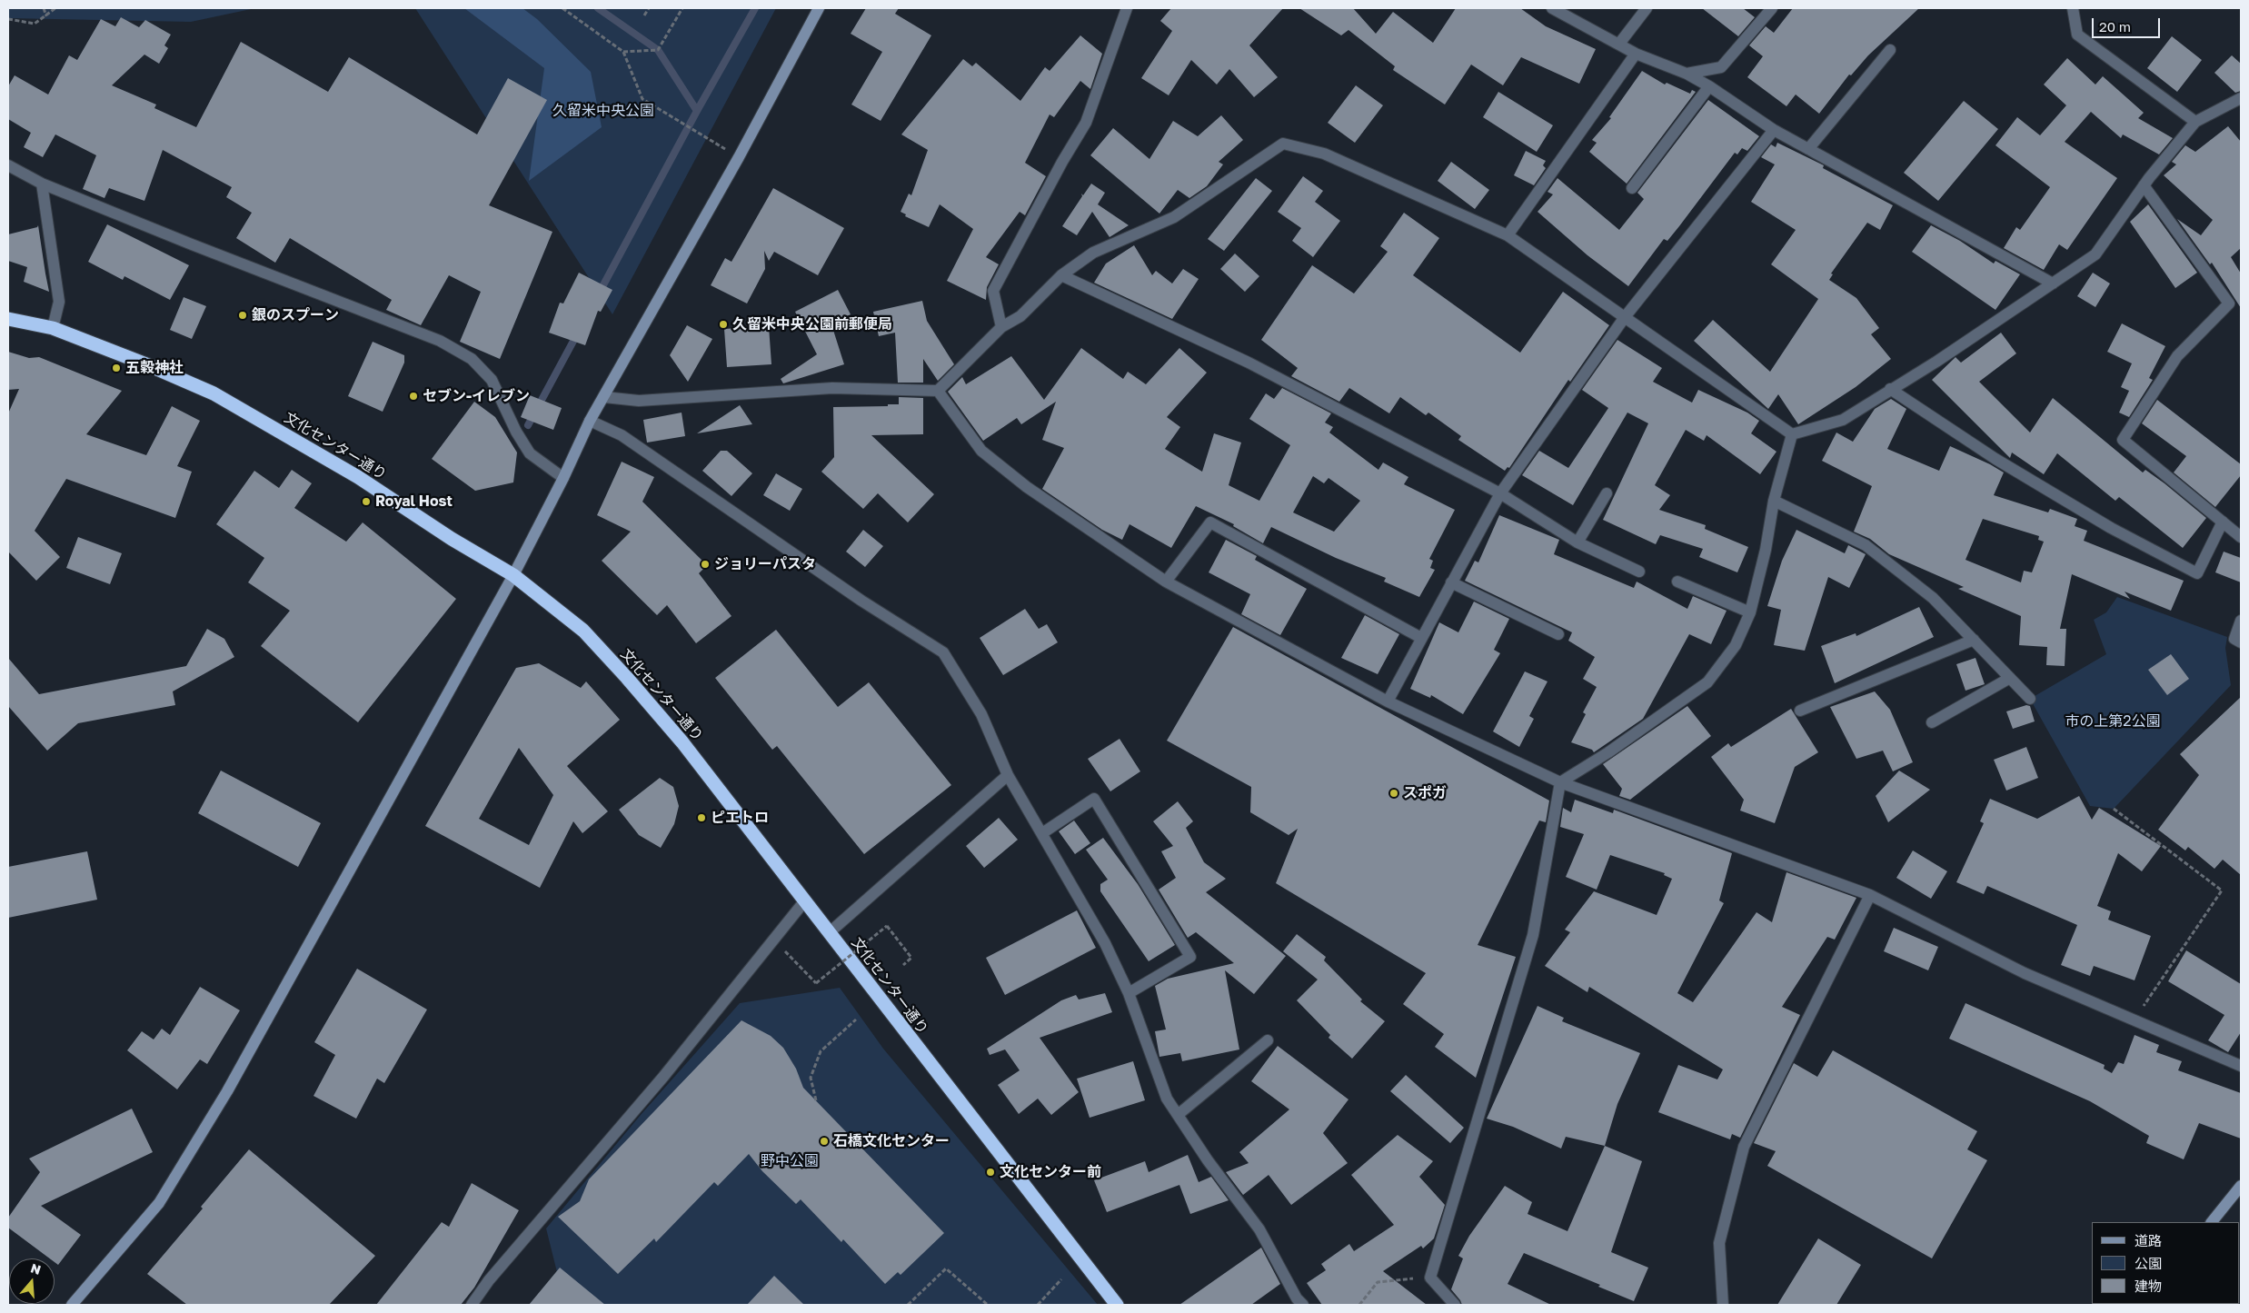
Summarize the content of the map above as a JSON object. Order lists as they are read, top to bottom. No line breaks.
{"streets":{"highway":["文化センター通り"]},"parks":["久留米中央公園","市の上第2公園","野中公園"],"places":["銀のスプーン","久留米中央公園前郵便局","五穀神社","セブン-イレブン","Royal Host","ジョリーパスタ","スポガ","ピエトロ","石橋文化センター","文化センター前"],"legend":["道路","公園","建物"],"scale_bar":"20 m","north":"top"}
